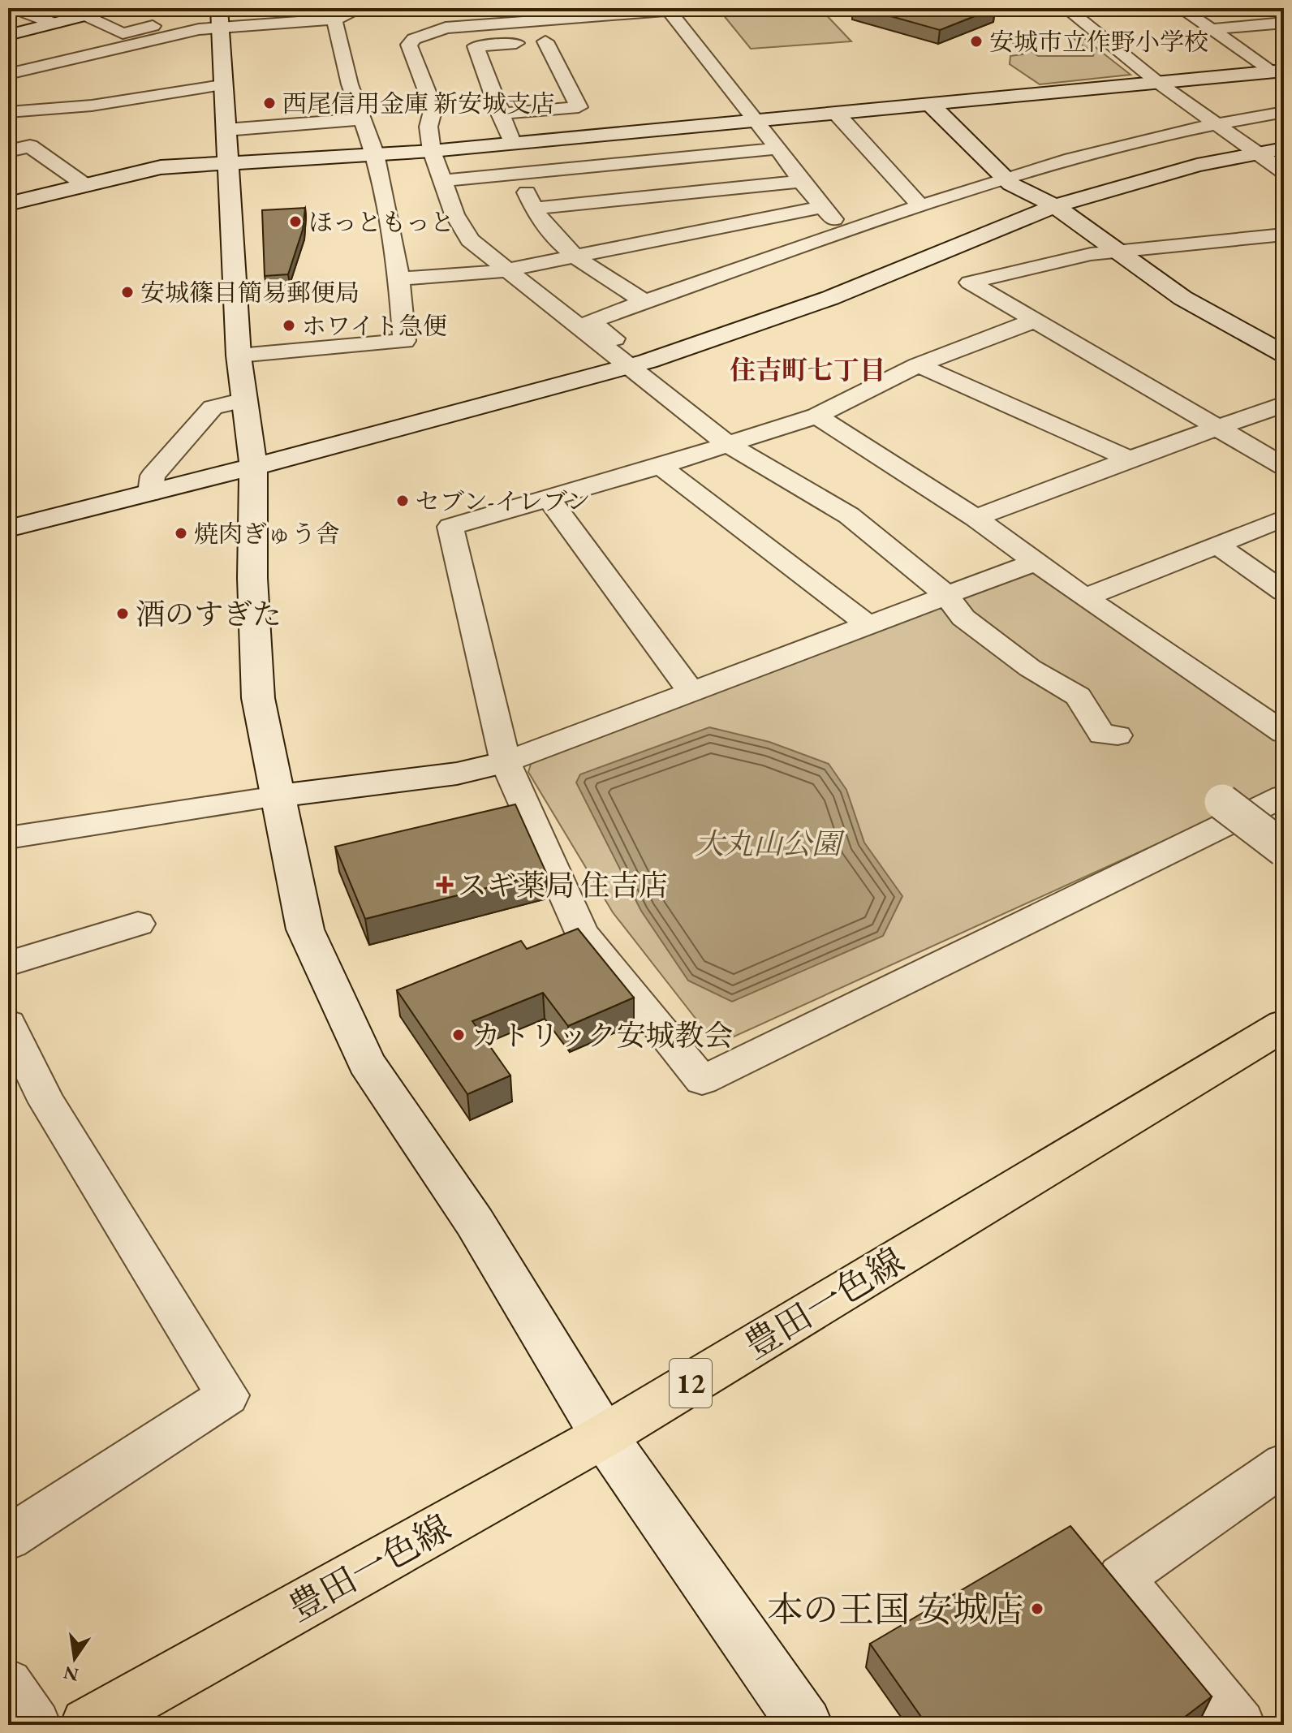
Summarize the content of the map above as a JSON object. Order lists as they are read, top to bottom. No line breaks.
{"streets":{"main road":["豊田一色線","12"]},"districts":["住吉町七丁目"],"parks":["大丸山公園"],"places":{"other":["安城市立作野小学校","西尾信用金庫 新安城支店","ほっともっと","安城篠目簡易郵便局","ホワイト急便","セブン-イレブン","焼肉ぎゅう舎","酒のすぎた","カトリック安城教会","本の王国 安城店"],"health":["スギ薬局 住吉店"]},"north":"bottom"}
